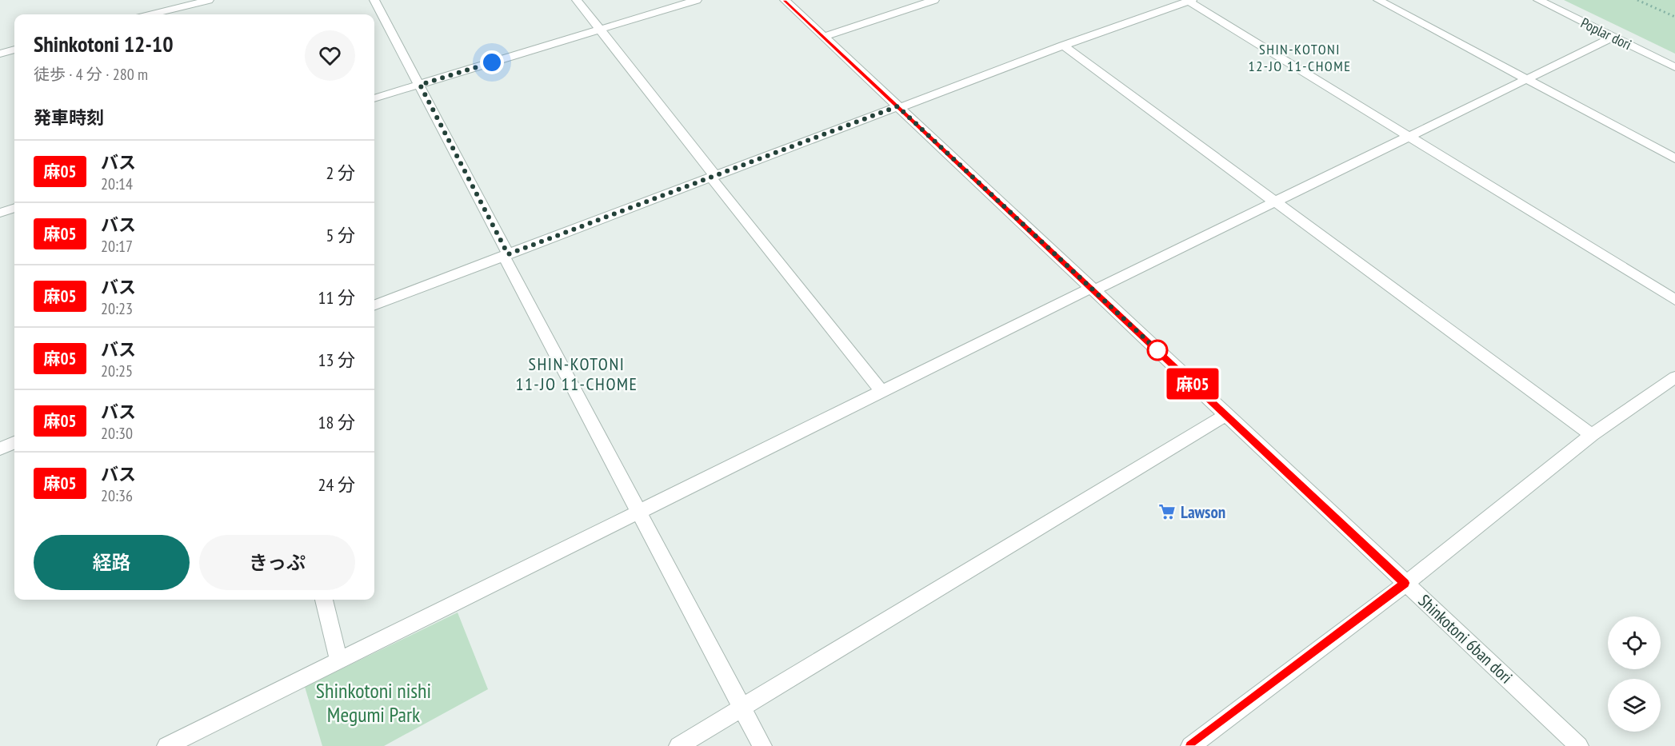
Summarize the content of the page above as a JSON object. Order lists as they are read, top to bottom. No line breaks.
{"streets":{"street":["Poplar dori","Shinkotoni 6ban dori"]},"districts":["SHIN-KOTONI 12-JO 11-CHOME","SHIN-KOTONI 11-JO 11-CHOME"],"parks":["Shinkotoni nishi Megumi Park"],"places":{"supermarket":["Lawson"]},"lines":["bus line 麻05"],"page":{"on_map":"麻05","heading":[["Shinkotoni 12-10","徒歩 · 4 分 · 280 m"],"発車時刻"],"list":[{"mark":"麻05","name":"バス","note":"20:14","value":"2 分"},{"mark":"麻05","name":"バス","note":"20:17","value":"5 分"},{"mark":"麻05","name":"バス","note":"20:23","value":"11 分"},{"mark":"麻05","name":"バス","note":"20:25","value":"13 分"},{"mark":"麻05","name":"バス","note":"20:30","value":"18 分"},{"mark":"麻05","name":"バス","note":"20:36","value":"24 分"}],"buttons":["経路","きっぷ"]}}
